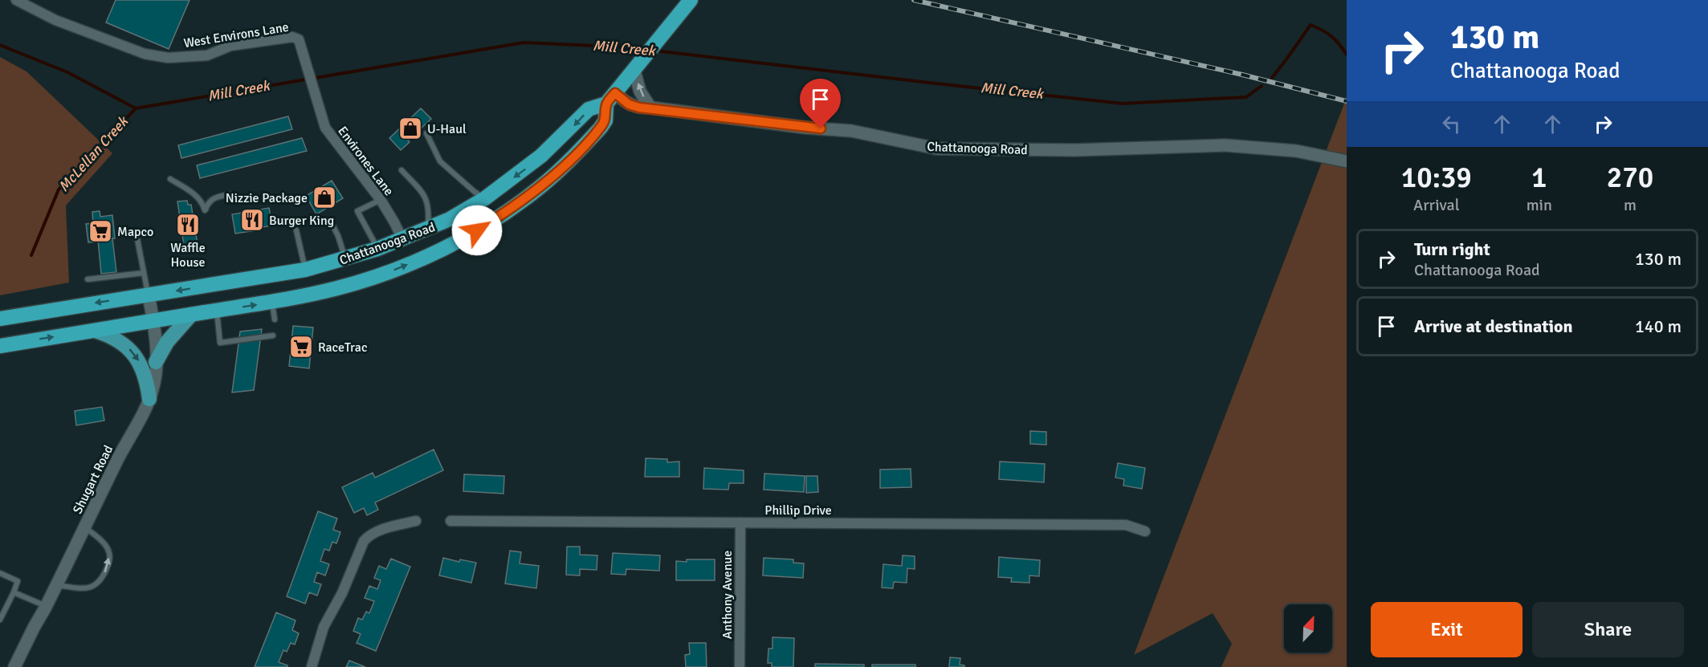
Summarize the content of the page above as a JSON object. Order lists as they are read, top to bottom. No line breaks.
{"streets":{"highway":["Chattanooga Road"],"street":["West Environs Lane","Environes Lane","Shugart Road","Phillip Drive","Anthony Avenue"]},"crossings":[["West Environs Lane","Environes Lane"],["Chattanooga Road","Environes Lane"],["Chattanooga Road","Shugart Road"],["Phillip Drive","Anthony Avenue"]],"water":["Mill Creek","McLellan Creek"],"places":{"shop":["U-Haul","Nizzie Package"],"restaurant":["Burger King","Waffle House"],"supermarket":["Mapco","RaceTrac"]},"north":"top right","page":{"turn":["130 m","Chattanooga Road"],"eta":["10:39","Arrival","1","min","270","m"],"list":[{"name":"Turn right","note":"Chattanooga Road","value":"130 m"},{"name":"Arrive at destination","value":"140 m"}],"buttons":["Exit","Share"]}}
